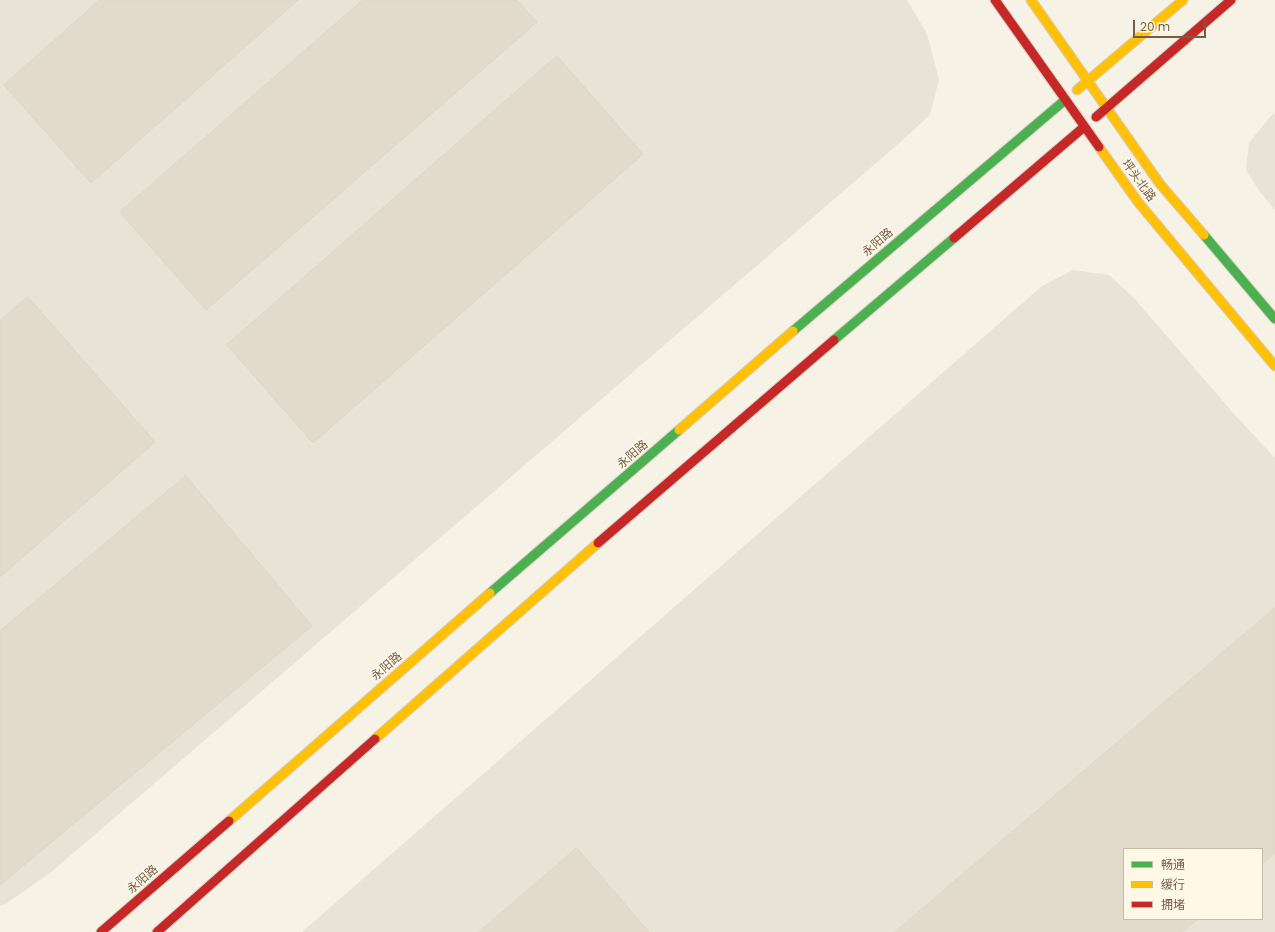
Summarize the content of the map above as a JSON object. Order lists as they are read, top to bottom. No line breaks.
{"streets":{"main road":["坪头北路","永阳路"]},"crossings":[["坪头北路","永阳路"]],"legend":["畅通","缓行","拥堵"],"scale_bar":"20 m"}
